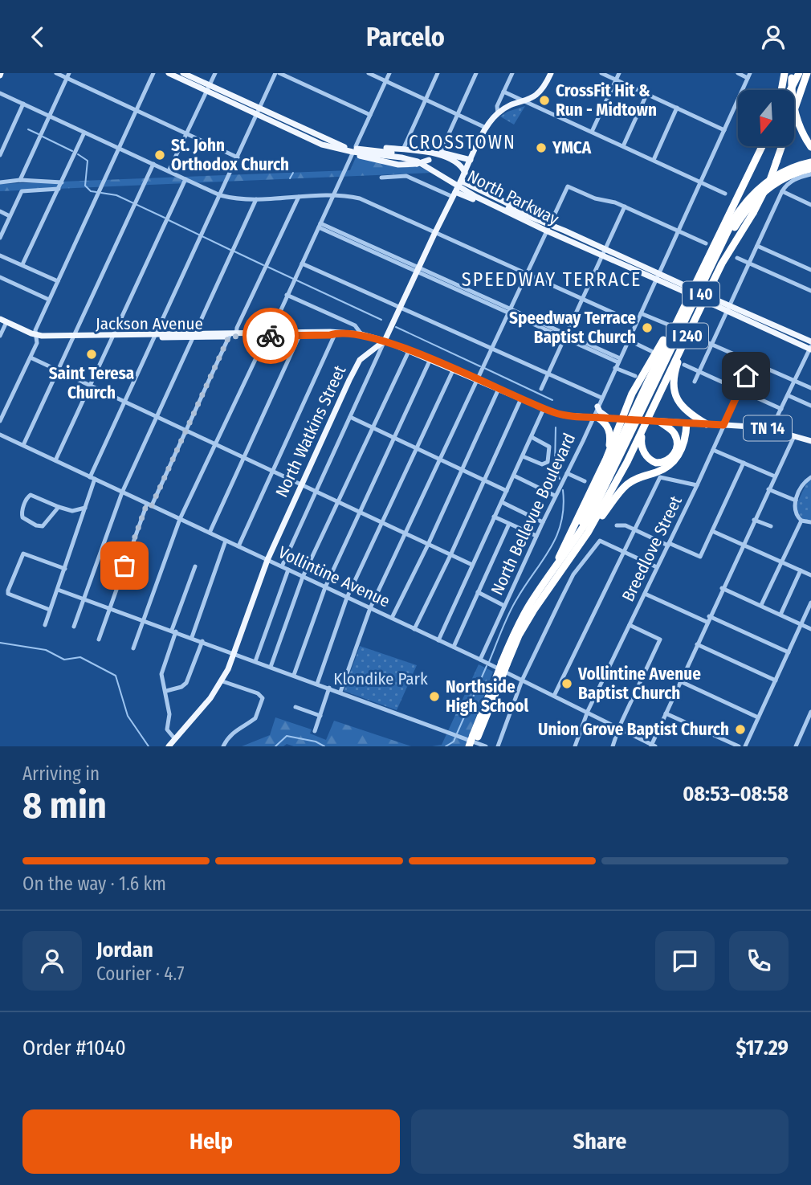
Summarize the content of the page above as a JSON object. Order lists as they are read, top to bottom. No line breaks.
{"streets":{"highway":["I 40","I 240"],"main road":["North Parkway","Jackson Avenue","TN 14","North Watkins Street"],"street":["North Bellevue Boulevard","Breedlove Street","Vollintine Avenue"]},"crossings":[["North Parkway","North Bellevue Boulevard"],["I 40","I 240"],["Jackson Avenue","North Watkins Street"],["Jackson Avenue","North Bellevue Boulevard"],["Jackson Avenue","Breedlove Street"],["North Watkins Street","Vollintine Avenue"],["North Bellevue Boulevard","Vollintine Avenue"],["Breedlove Street","Vollintine Avenue"]],"districts":["CROSSTOWN","SPEEDWAY TERRACE"],"parks":["Klondike Park"],"places":["CrossFit Hit & Run - Midtown","YMCA","St. John Orthodox Church","Speedway Terrace Baptist Church","Saint Teresa Church","Vollintine Avenue Baptist Church","Northside High School","Union Grove Baptist Church"],"north":"bottom","page":{"header":"Parcelo","heading":["8 min","Arriving in","08:53–08:58"],"panel":["Jordan","Courier · 4.7","Order #1040","$17.29"],"bar":"On the way · 1.6 km","buttons":["Help","Share"]}}
